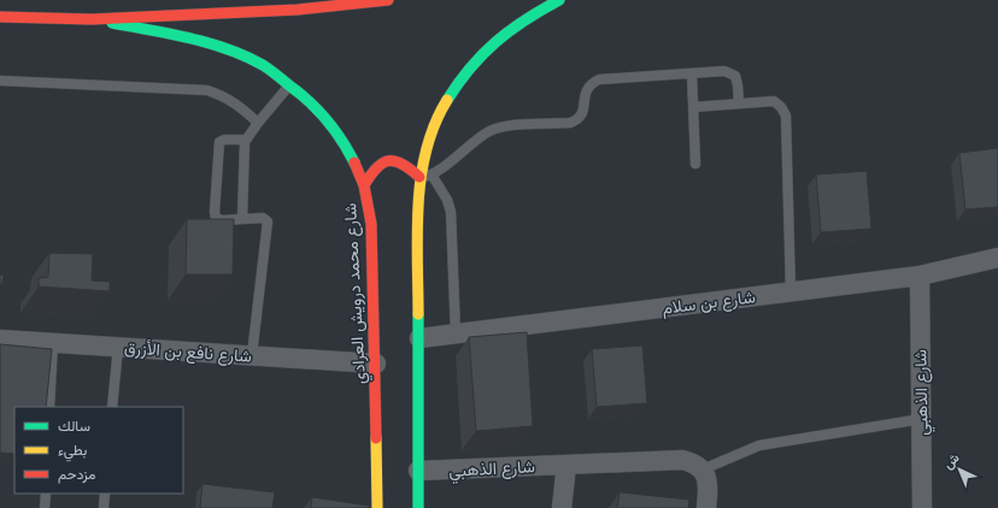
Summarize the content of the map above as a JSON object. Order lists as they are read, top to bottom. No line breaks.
{"streets":{"street":["شارع محمد درويش العرادي","شارع بن سلام","شارع نافع بن الأزرق","شارع الذهبي"]},"crossings":[["شارع محمد درويش العرادي","شارع نافع بن الأزرق"],["شارع بن سلام","شارع الذهبي"]],"legend":["سالك","بطيء","مزدحم"],"north":"top left"}
